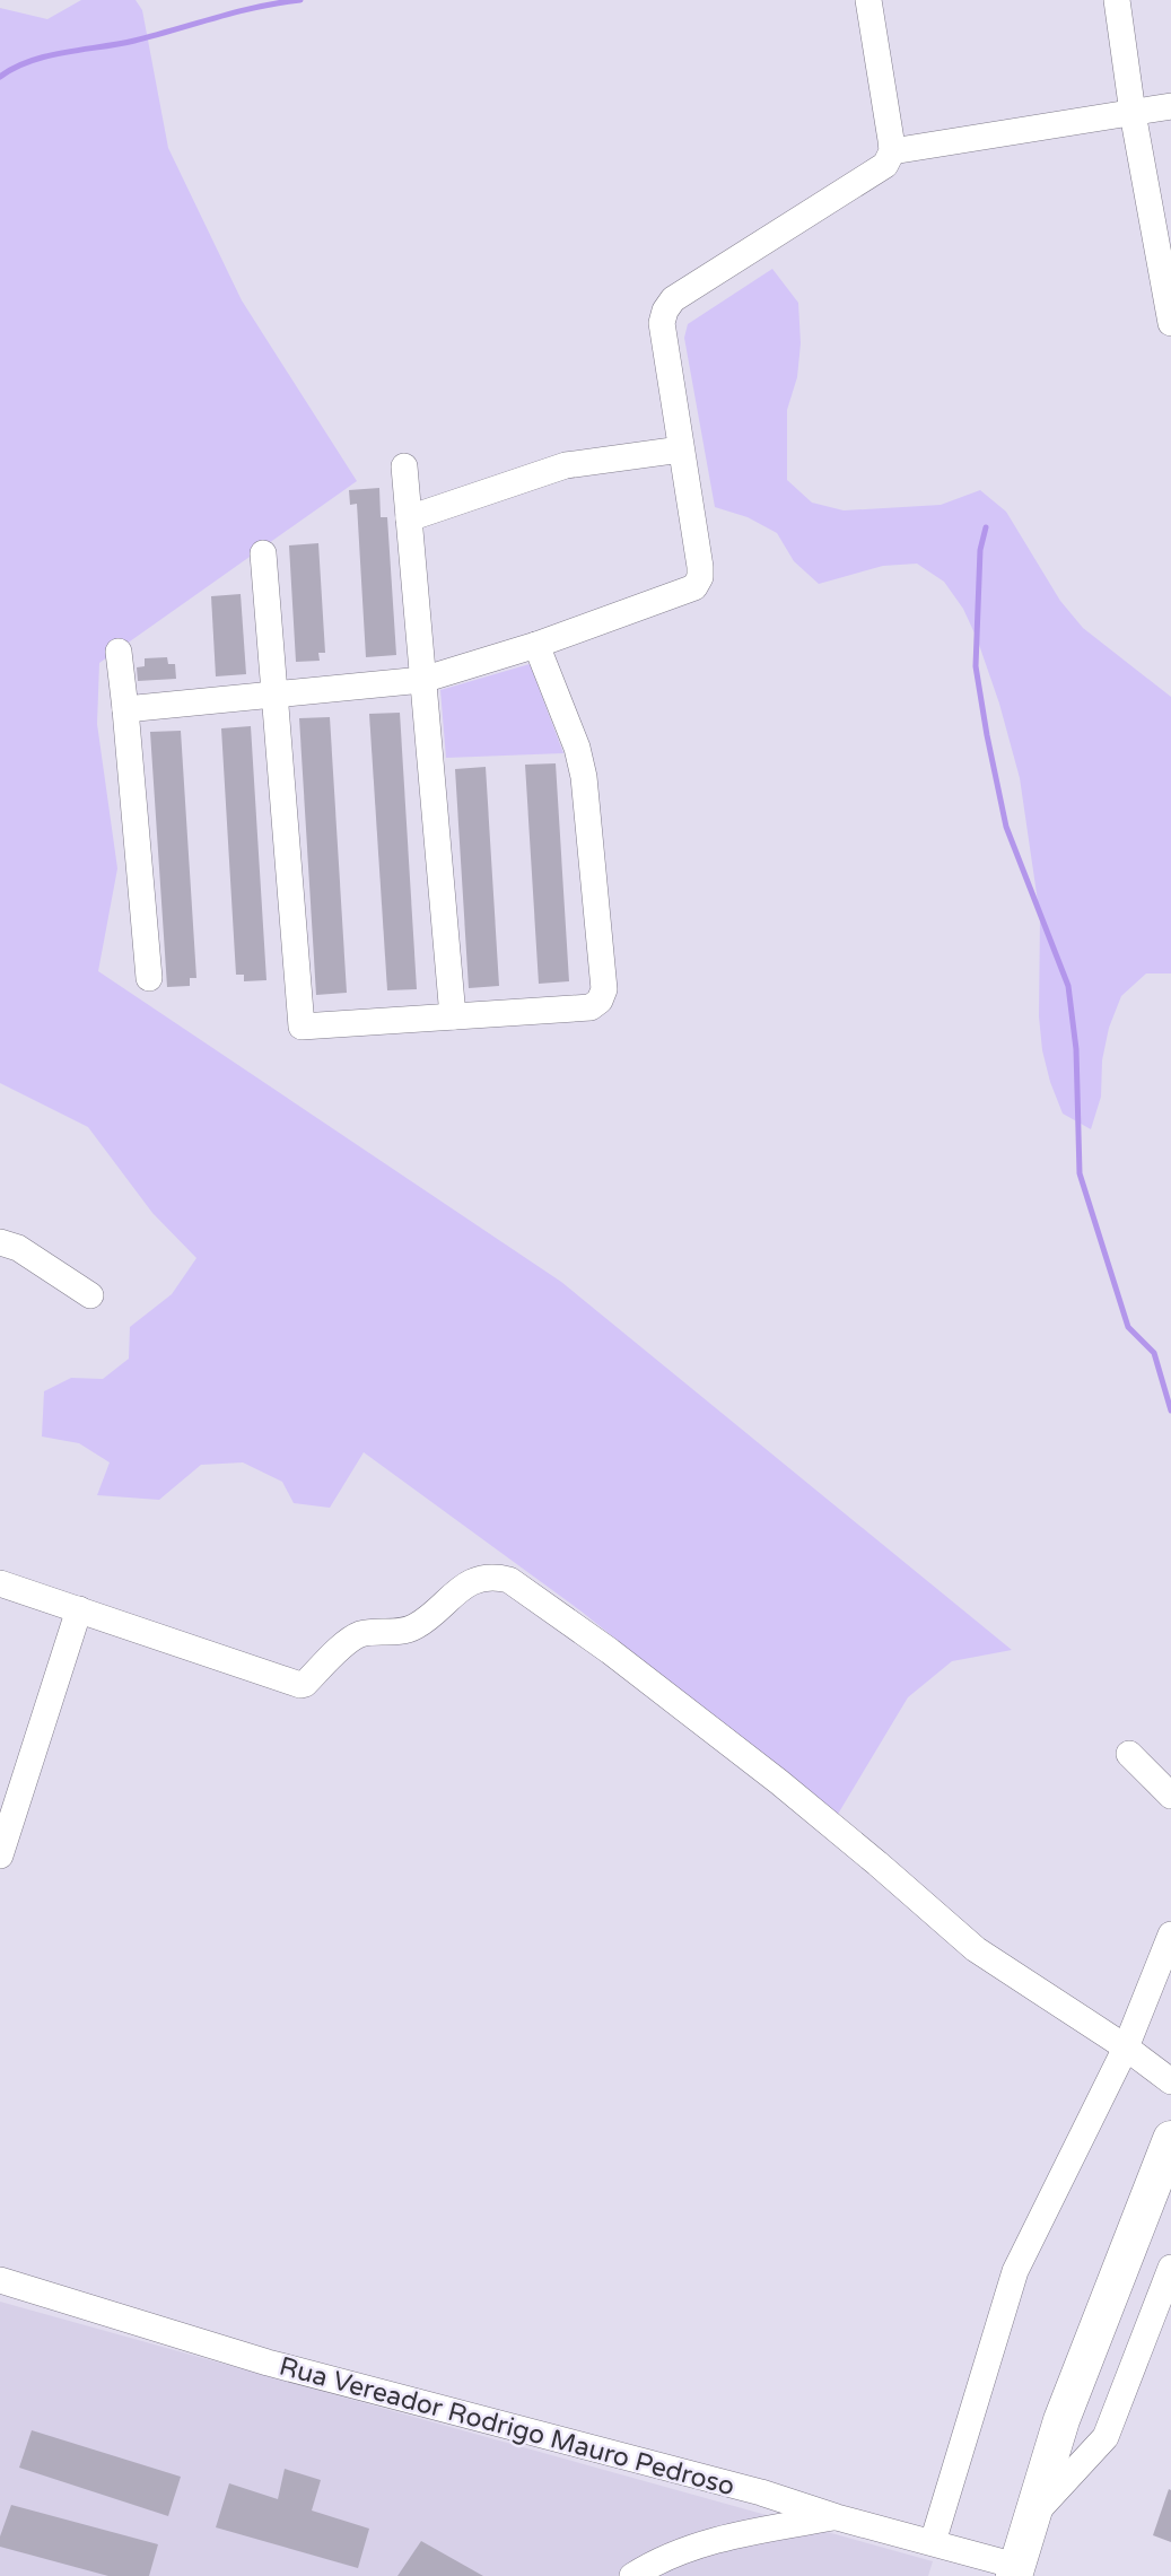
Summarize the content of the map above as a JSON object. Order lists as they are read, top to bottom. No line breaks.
{"streets":{"street":["Rua Vereador Rodrigo Mauro Pedroso"]}}
